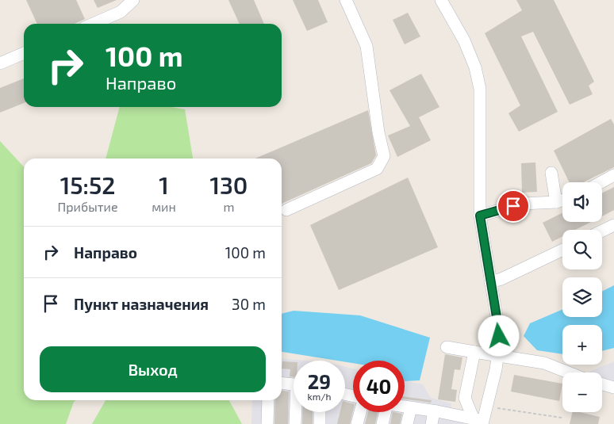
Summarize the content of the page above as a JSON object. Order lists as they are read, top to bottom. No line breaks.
{"page":{"turn":["100 m","Направо"],"eta":["15:52","Прибытие","1","мин","130","m"],"map_buttons":["+","−"],"list":[{"name":"Направо","value":"100 m"},{"name":"Пункт назначения","value":"30 m"}],"buttons":"Выход","speed":"29 km/h","limit":"40"}}
